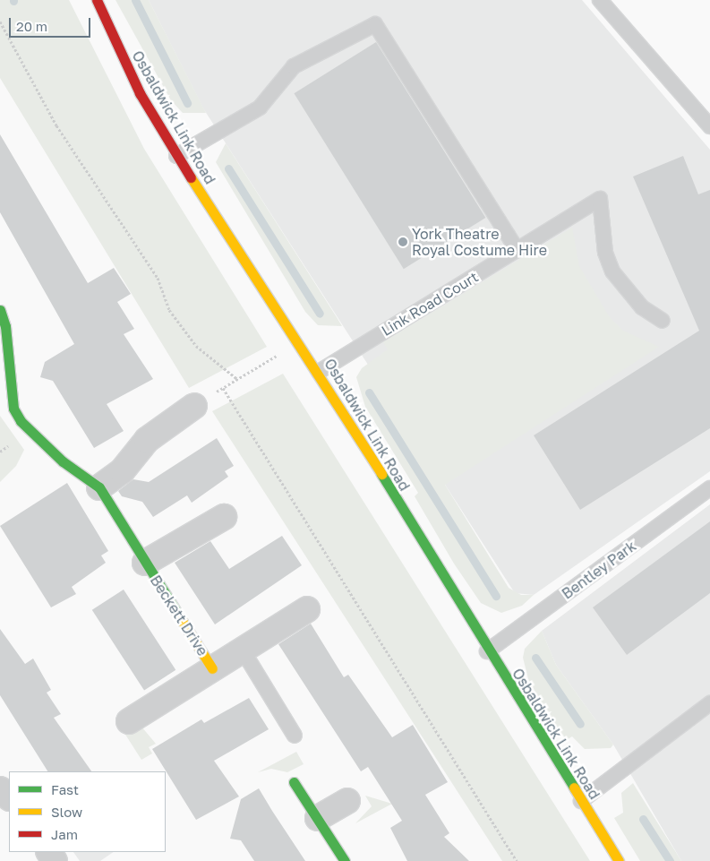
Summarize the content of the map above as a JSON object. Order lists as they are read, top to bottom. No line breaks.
{"streets":{"street":["Osbaldwick Link Road","Beckett Drive"],"lane":["Link Road Court","Bentley Park"]},"crossings":[["Osbaldwick Link Road","Link Road Court"],["Osbaldwick Link Road","Bentley Park"]],"places":["York Theatre Royal Costume Hire"],"legend":["Fast","Slow","Jam"],"scale_bar":"20 m"}
